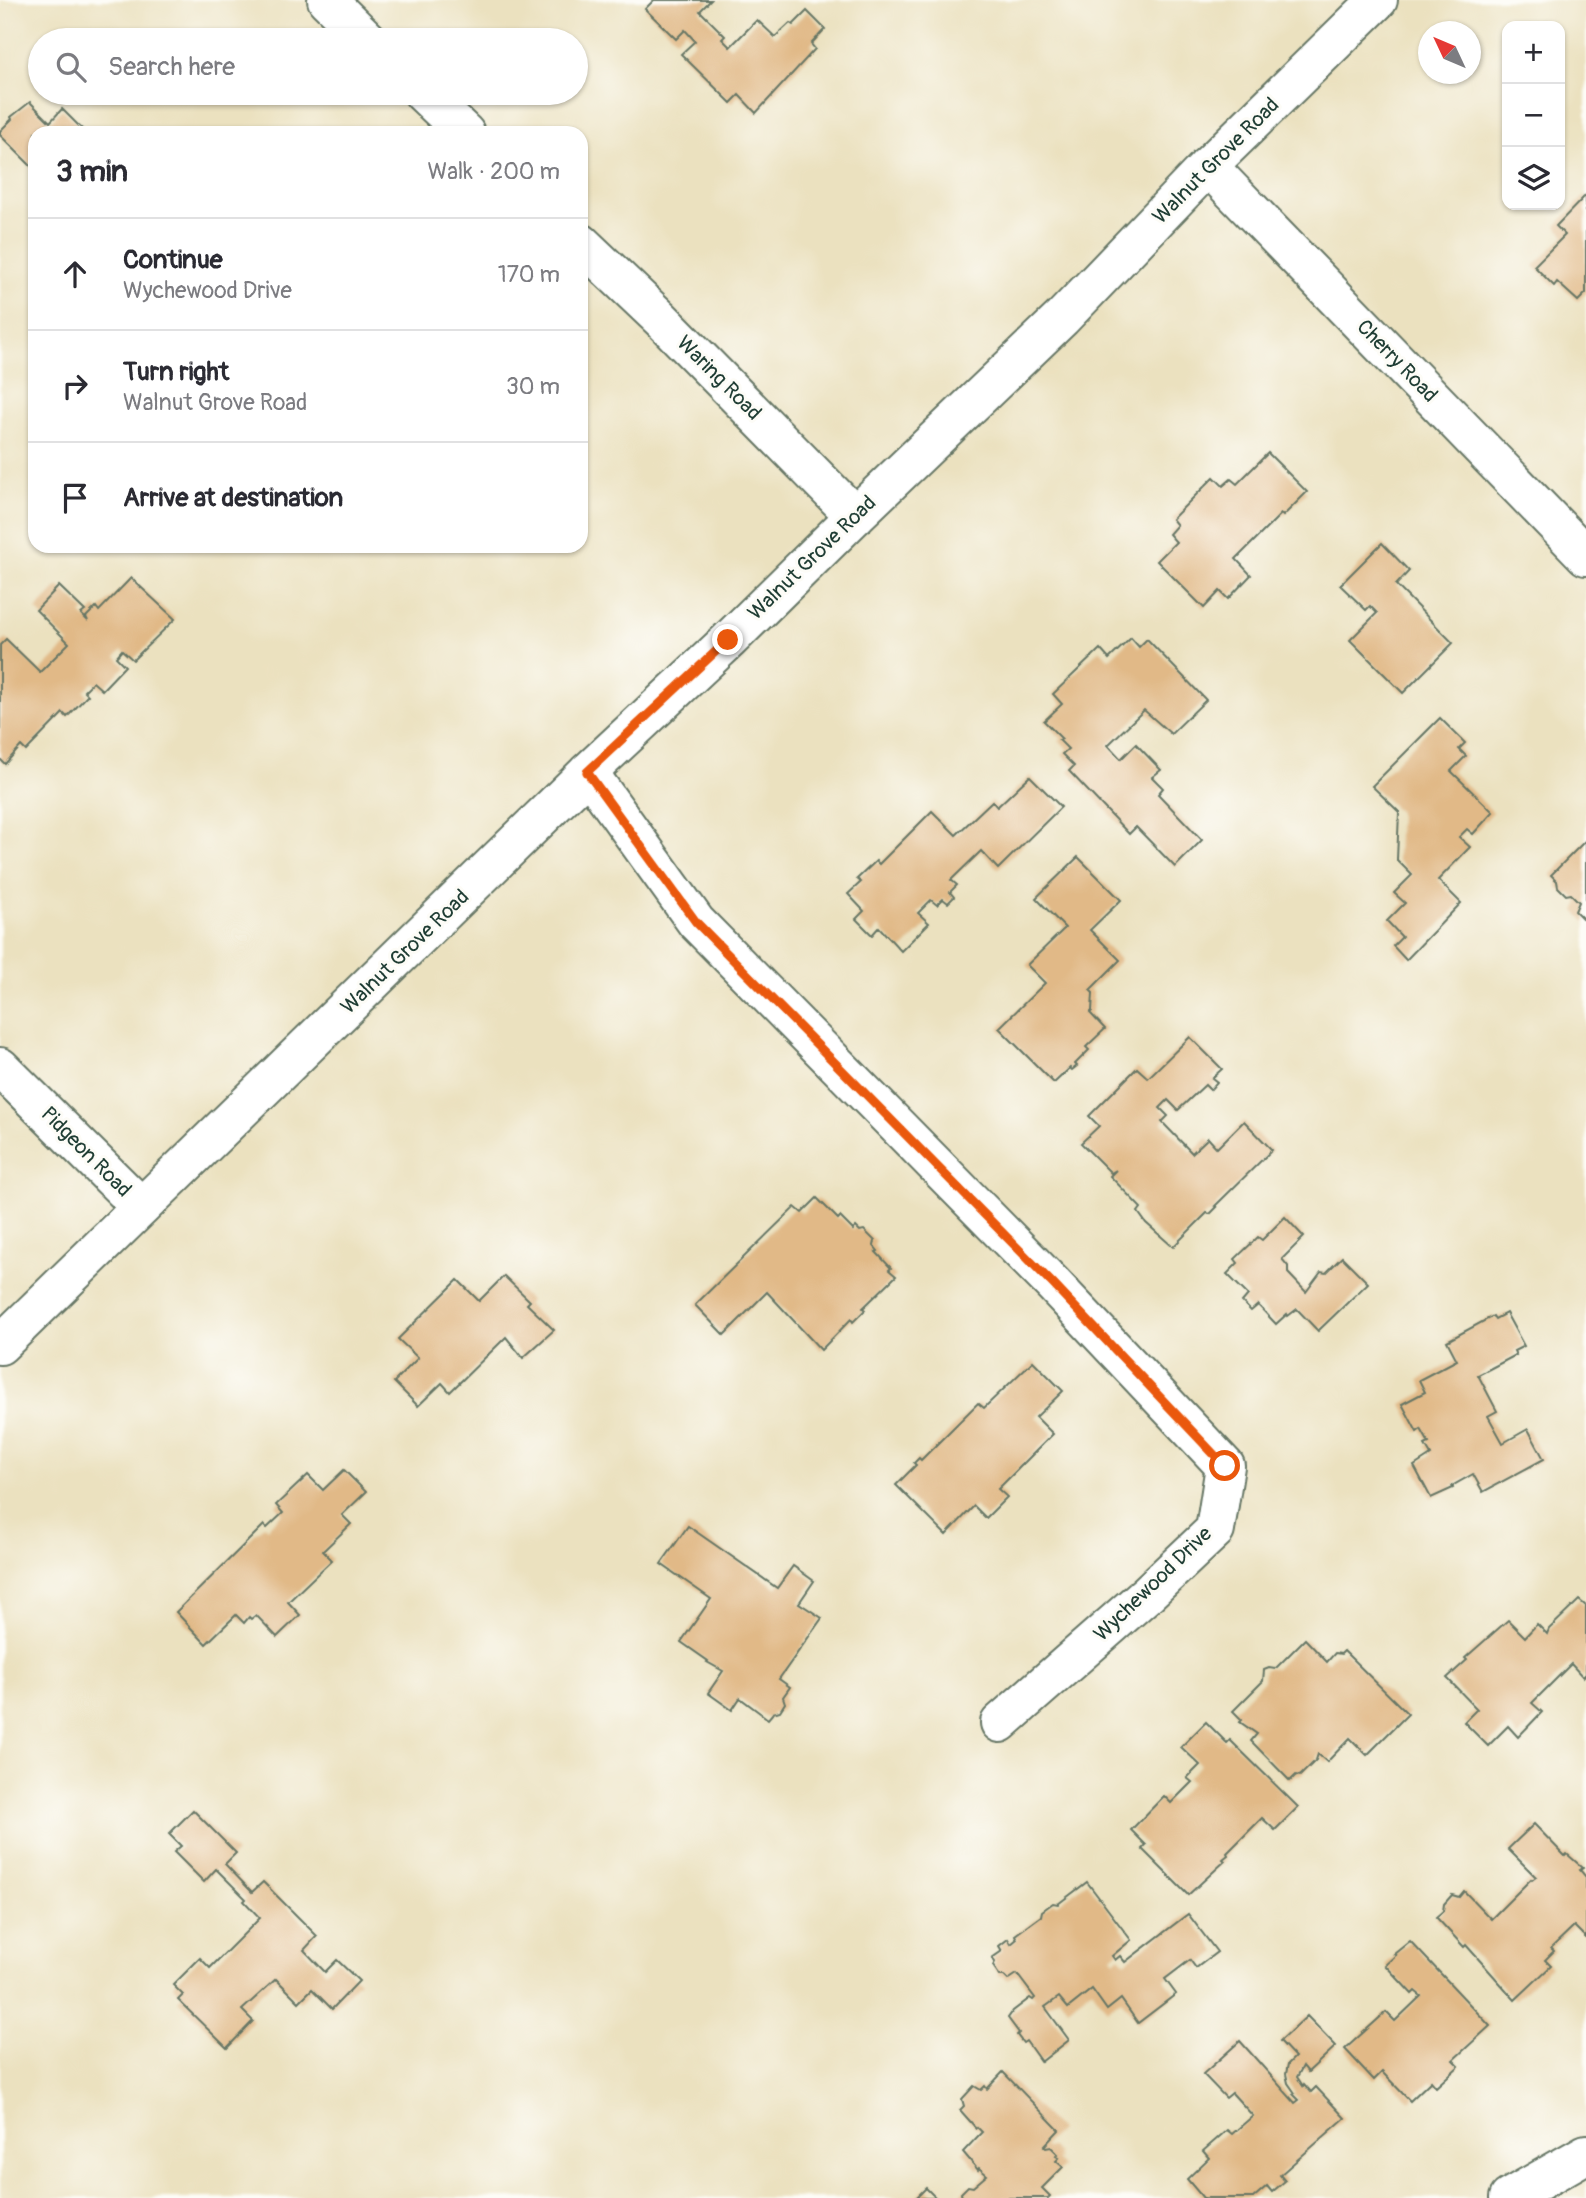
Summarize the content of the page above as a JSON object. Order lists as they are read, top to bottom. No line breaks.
{"streets":{"main road":["Walnut Grove Road","Cherry Road","Waring Road","Pidgeon Road","Wychewood Drive"]},"crossings":[["Walnut Grove Road","Cherry Road"],["Walnut Grove Road","Waring Road"],["Walnut Grove Road","Pidgeon Road"],["Walnut Grove Road","Wychewood Drive"]],"north":"top left","page":{"map_buttons":["+","−"],"search":"Search here","heading":["3 min","Walk · 200 m"],"list":[["Continue","Wychewood Drive","170 m"],["Turn right","Walnut Grove Road","30 m"],"Arrive at destination"]}}
